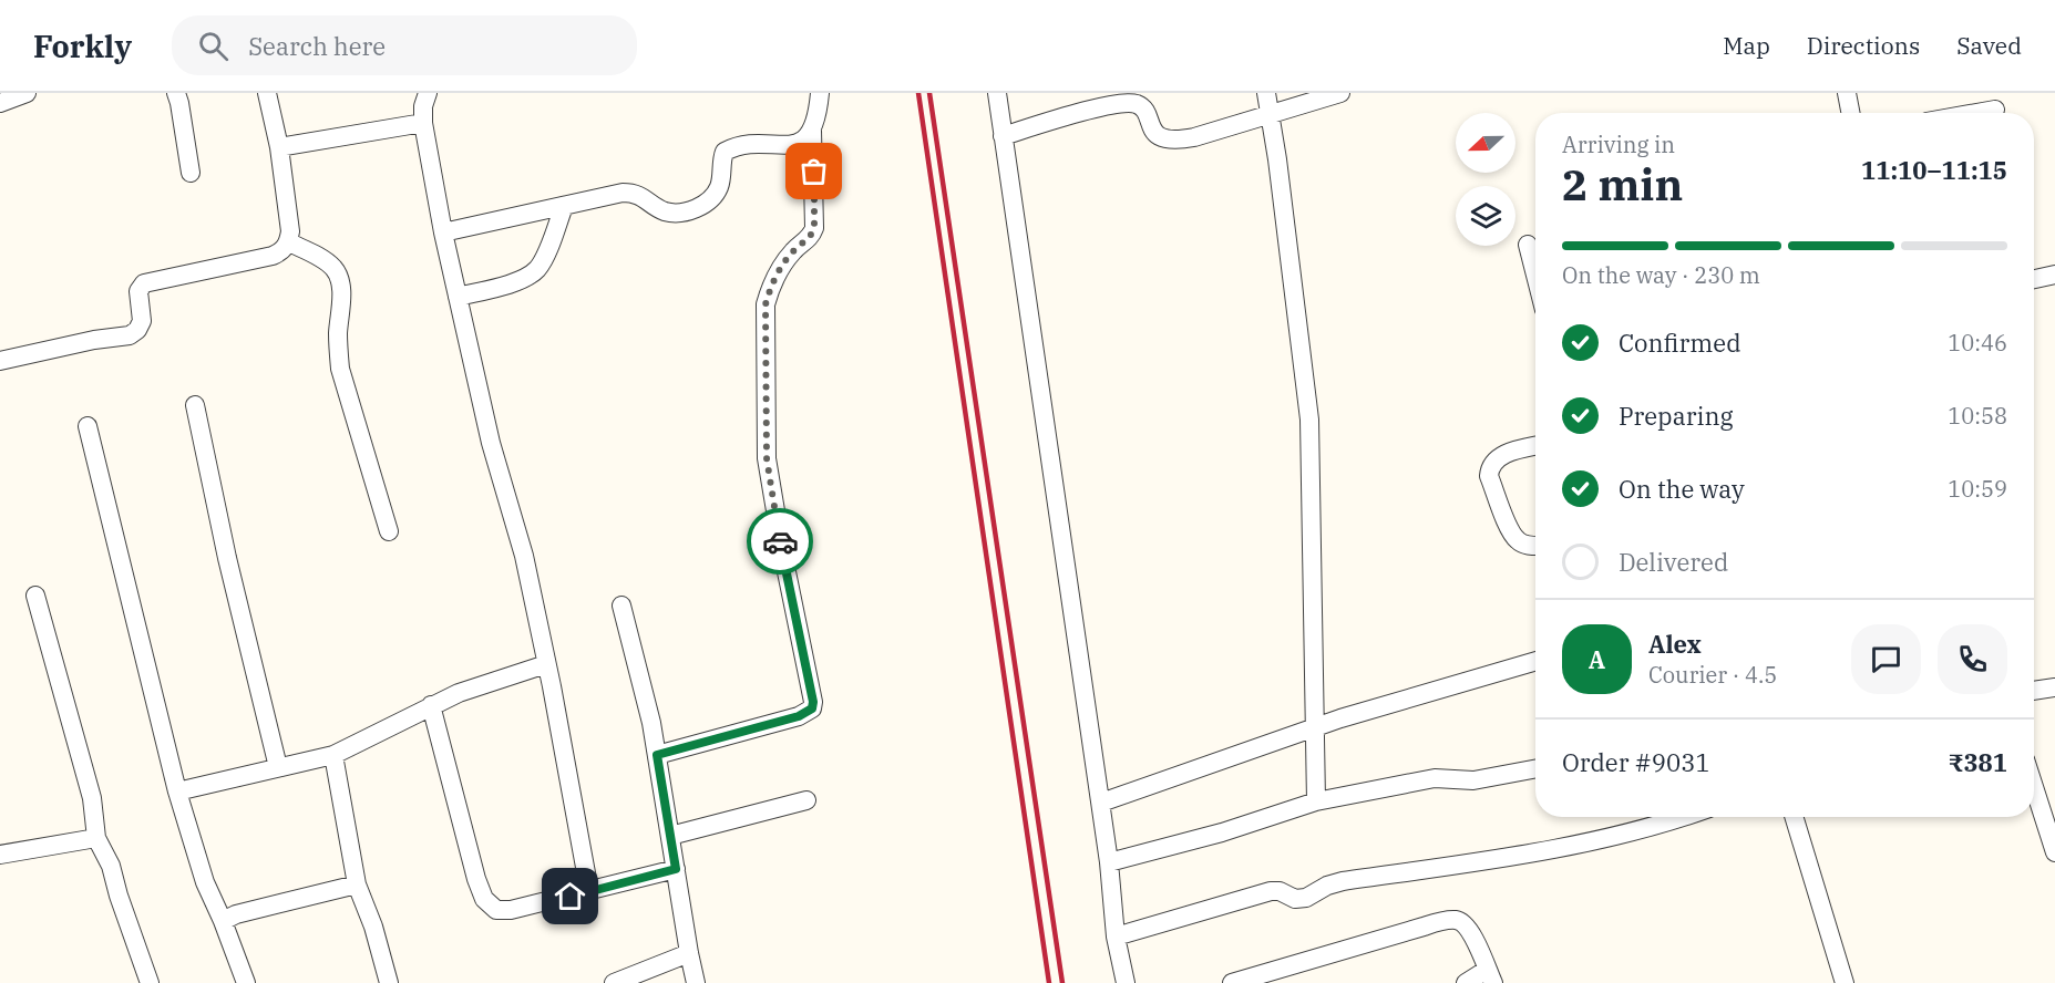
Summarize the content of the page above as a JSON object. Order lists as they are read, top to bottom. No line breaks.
{"north":"left","page":{"header":"Forkly","search":"Search here","nav":["Map","Directions","Saved"],"heading":["2 min","Arriving in","11:10–11:15"],"panel":["Alex","Courier · 4.5","Order #9031","₹381"],"bar":"On the way · 230 m","list":[["Confirmed","10:46"],["Preparing","10:58"],["On the way","10:59"],"Delivered"],"round":"A"}}
